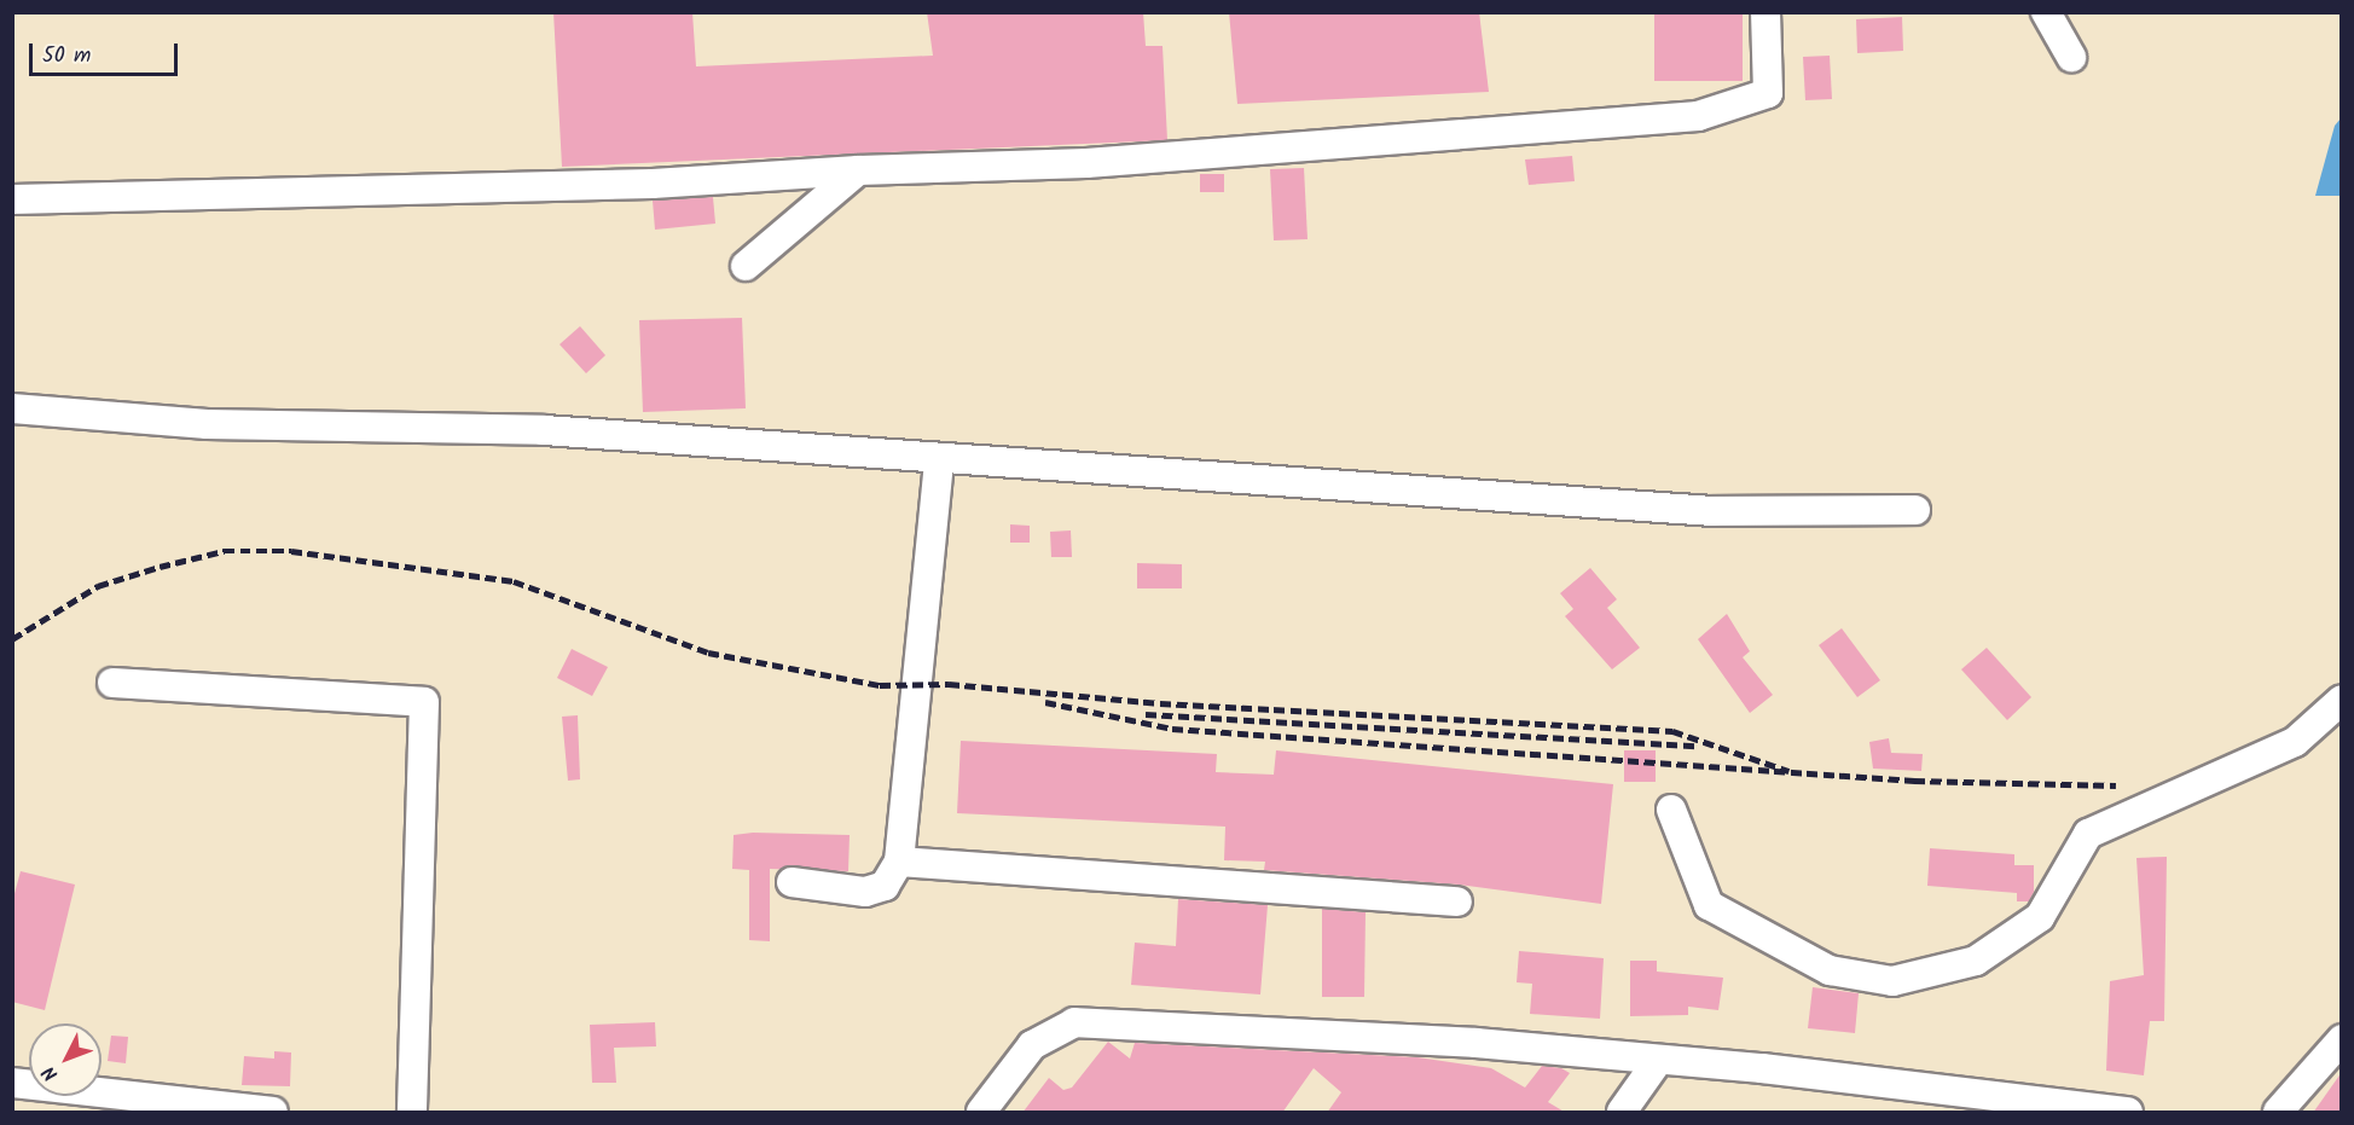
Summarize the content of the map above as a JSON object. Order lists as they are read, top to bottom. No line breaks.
{"scale_bar":"50 m","north":"bottom left"}
